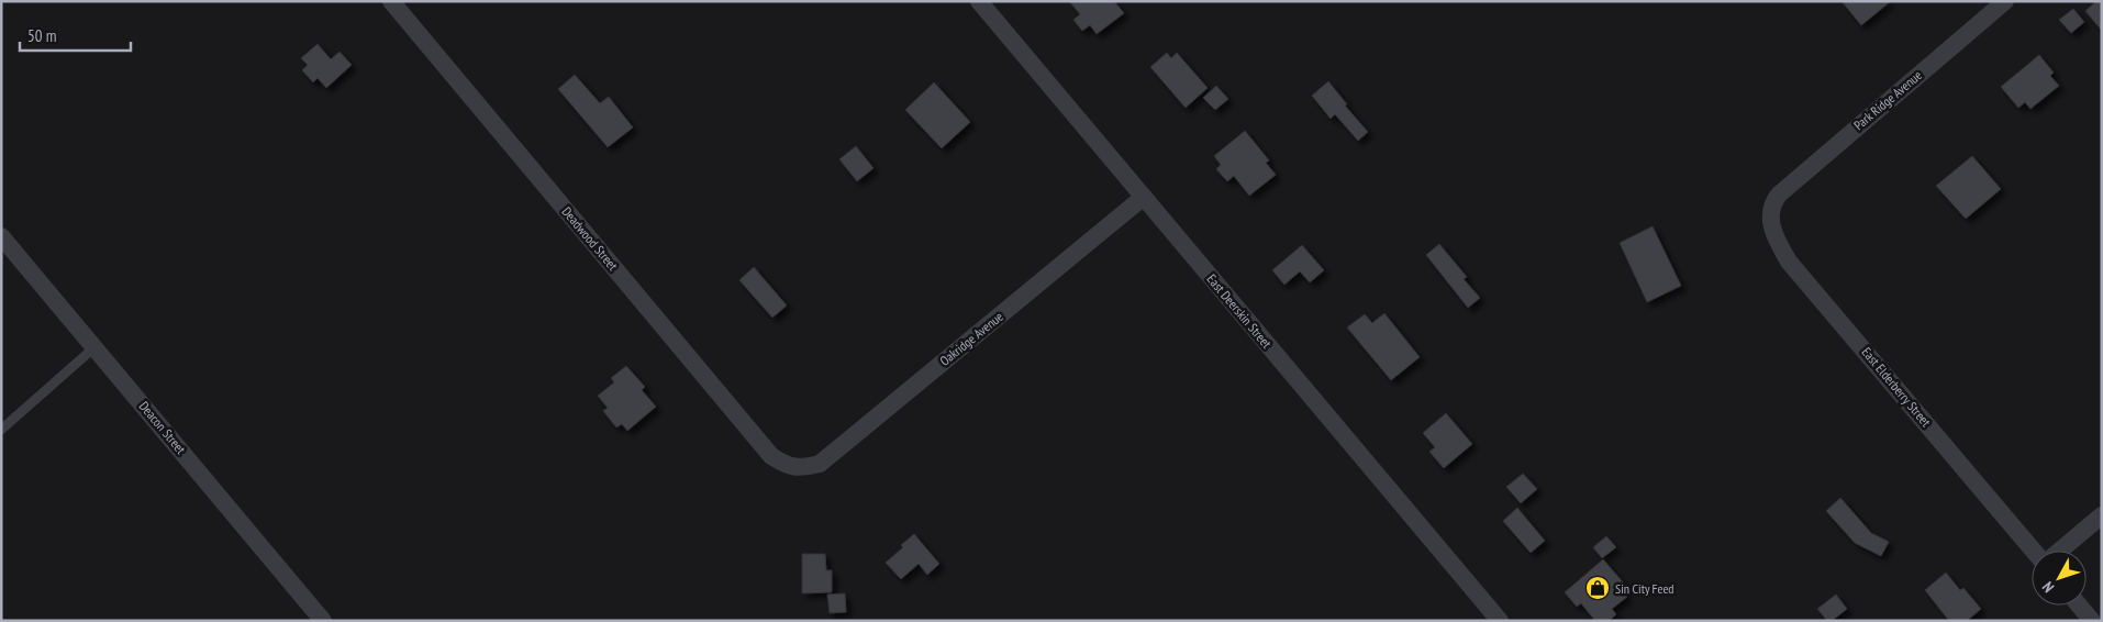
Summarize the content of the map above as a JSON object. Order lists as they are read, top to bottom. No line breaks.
{"streets":{"street":["Park Ridge Avenue","Deadwood Street","East Deerskin Street","Oakridge Avenue","East Elderberry Street","Deacon Street"]},"crossings":[["Park Ridge Avenue","East Elderberry Street"],["Deadwood Street","Oakridge Avenue"],["East Deerskin Street","Oakridge Avenue"]],"places":{"shop":["Sin City Feed"]},"scale_bar":"50 m","north":"bottom left"}
